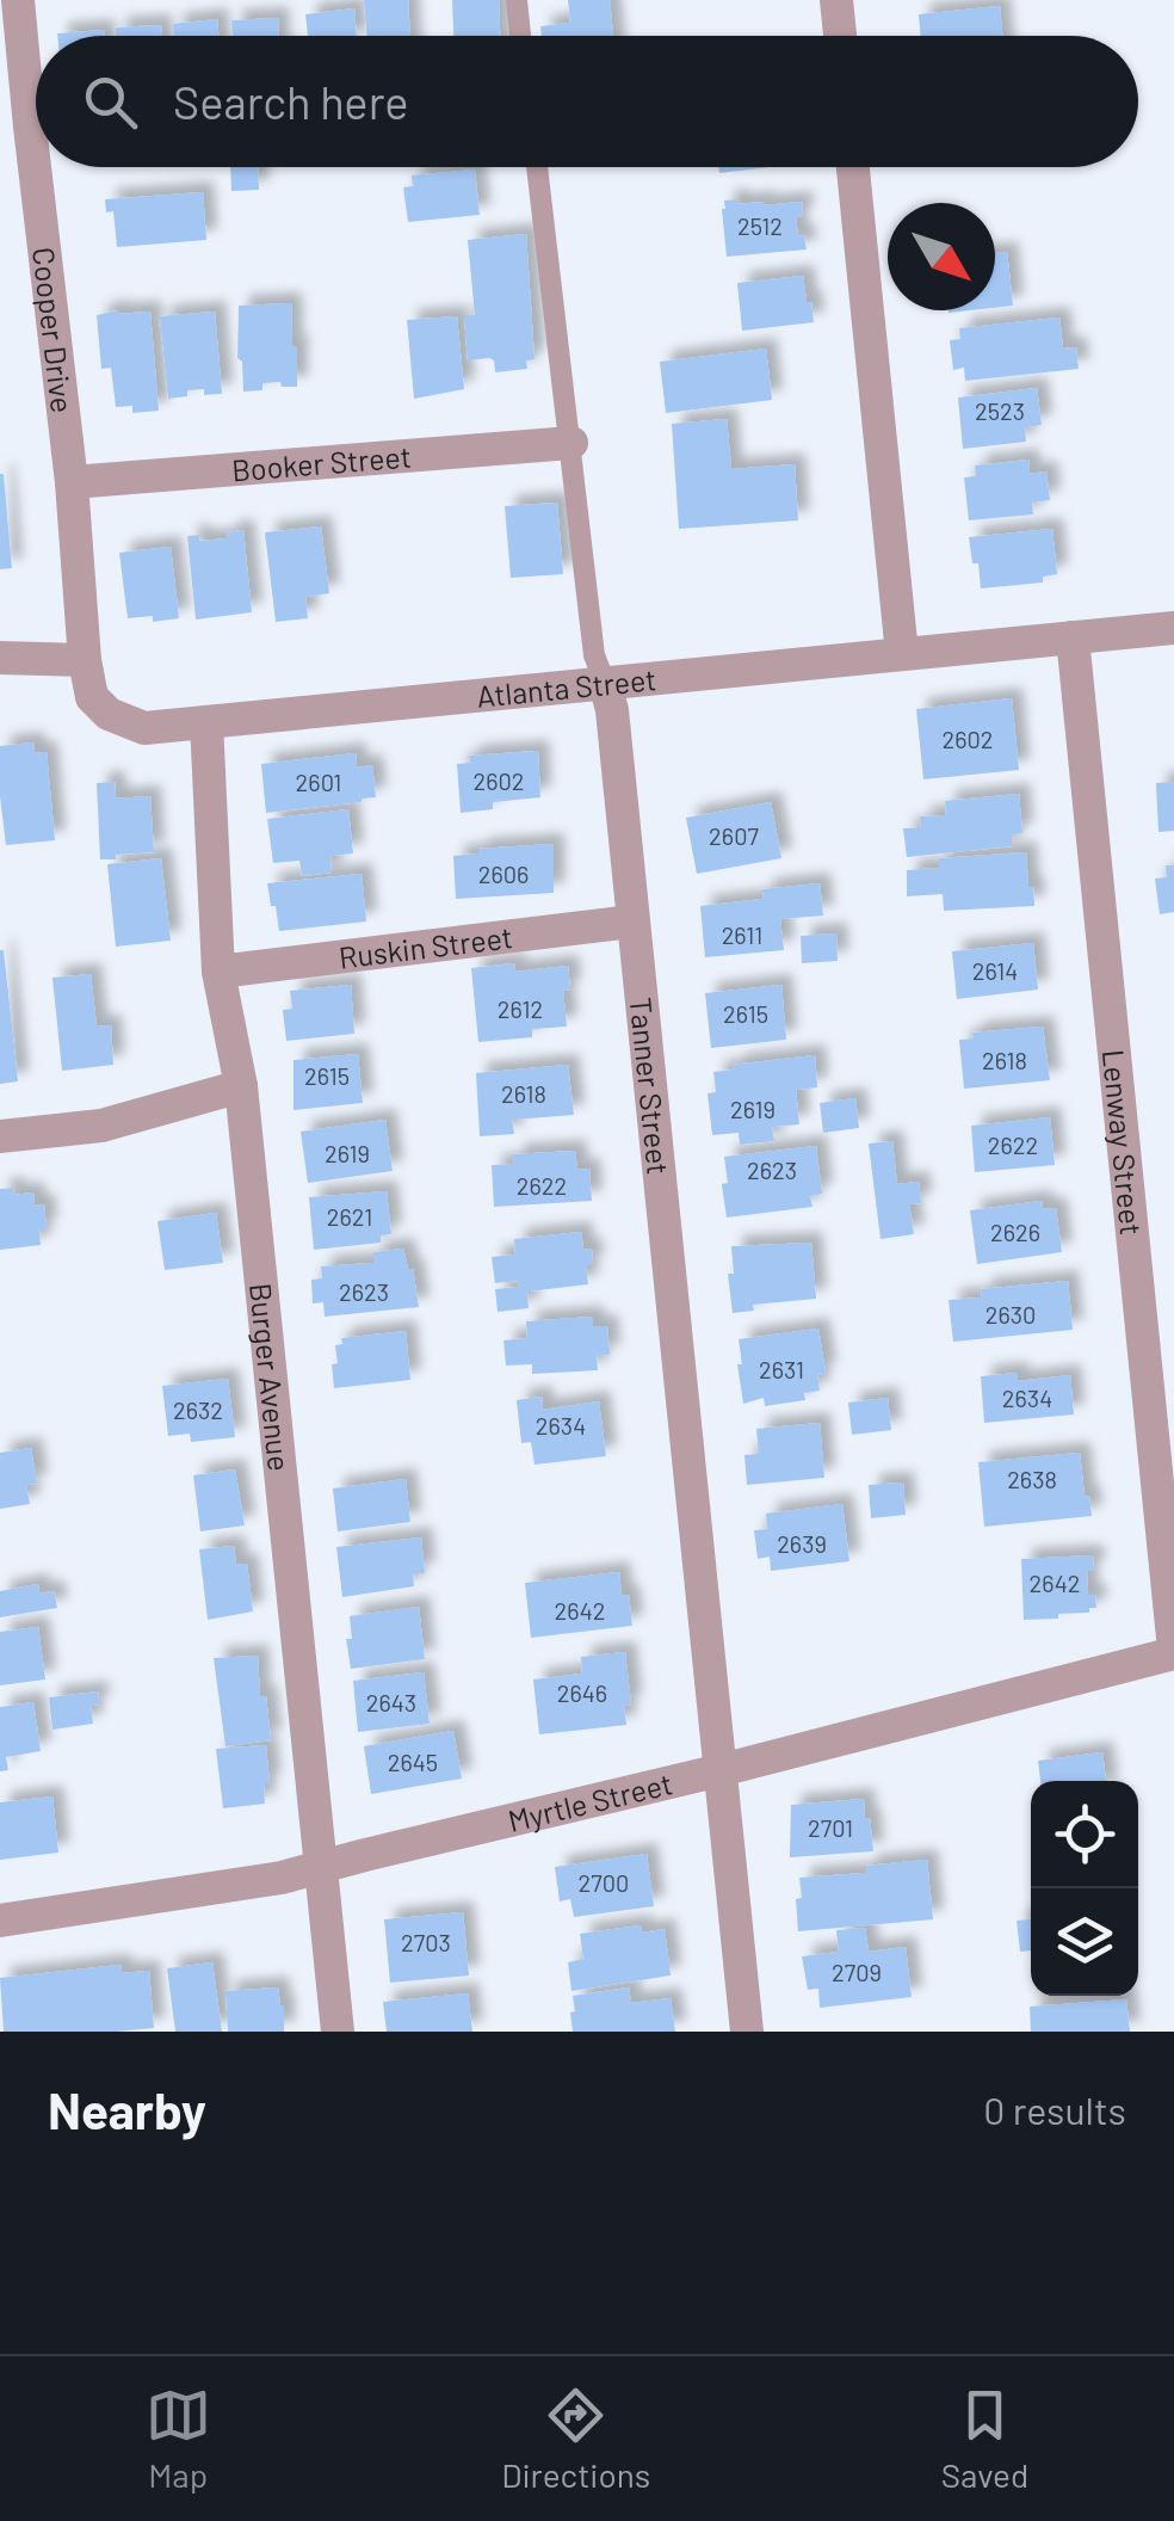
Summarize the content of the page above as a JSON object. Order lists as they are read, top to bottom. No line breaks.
{"streets":{"street":["Cooper Drive","Booker Street","Atlanta Street","Ruskin Street","Tanner Street","Lenway Street","Burger Avenue","Myrtle Street"]},"crossings":[["Cooper Drive","Booker Street"],["Cooper Drive","Atlanta Street"],["Booker Street","Tanner Street"],["Atlanta Street","Tanner Street"],["Atlanta Street","Lenway Street"],["Atlanta Street","Burger Avenue"],["Ruskin Street","Tanner Street"],["Ruskin Street","Burger Avenue"],["Tanner Street","Myrtle Street"],["Lenway Street","Myrtle Street"],["Burger Avenue","Myrtle Street"]],"house_numbers":["2512","2523","2602","2602","2601","2607","2606","2611","2614","2612","2615","2618","2615","2618","2619","2622","2619","2623","2622","2621","2626","2623","2630","2631","2634","2632","2634","2638","2639","2642","2642","2646","2643","2645","2701","2700","2703","2709"],"north":"bottom right","page":{"search":"Search here","heading":["Nearby","0 results"],"nav":["Map","Directions","Saved"]}}
